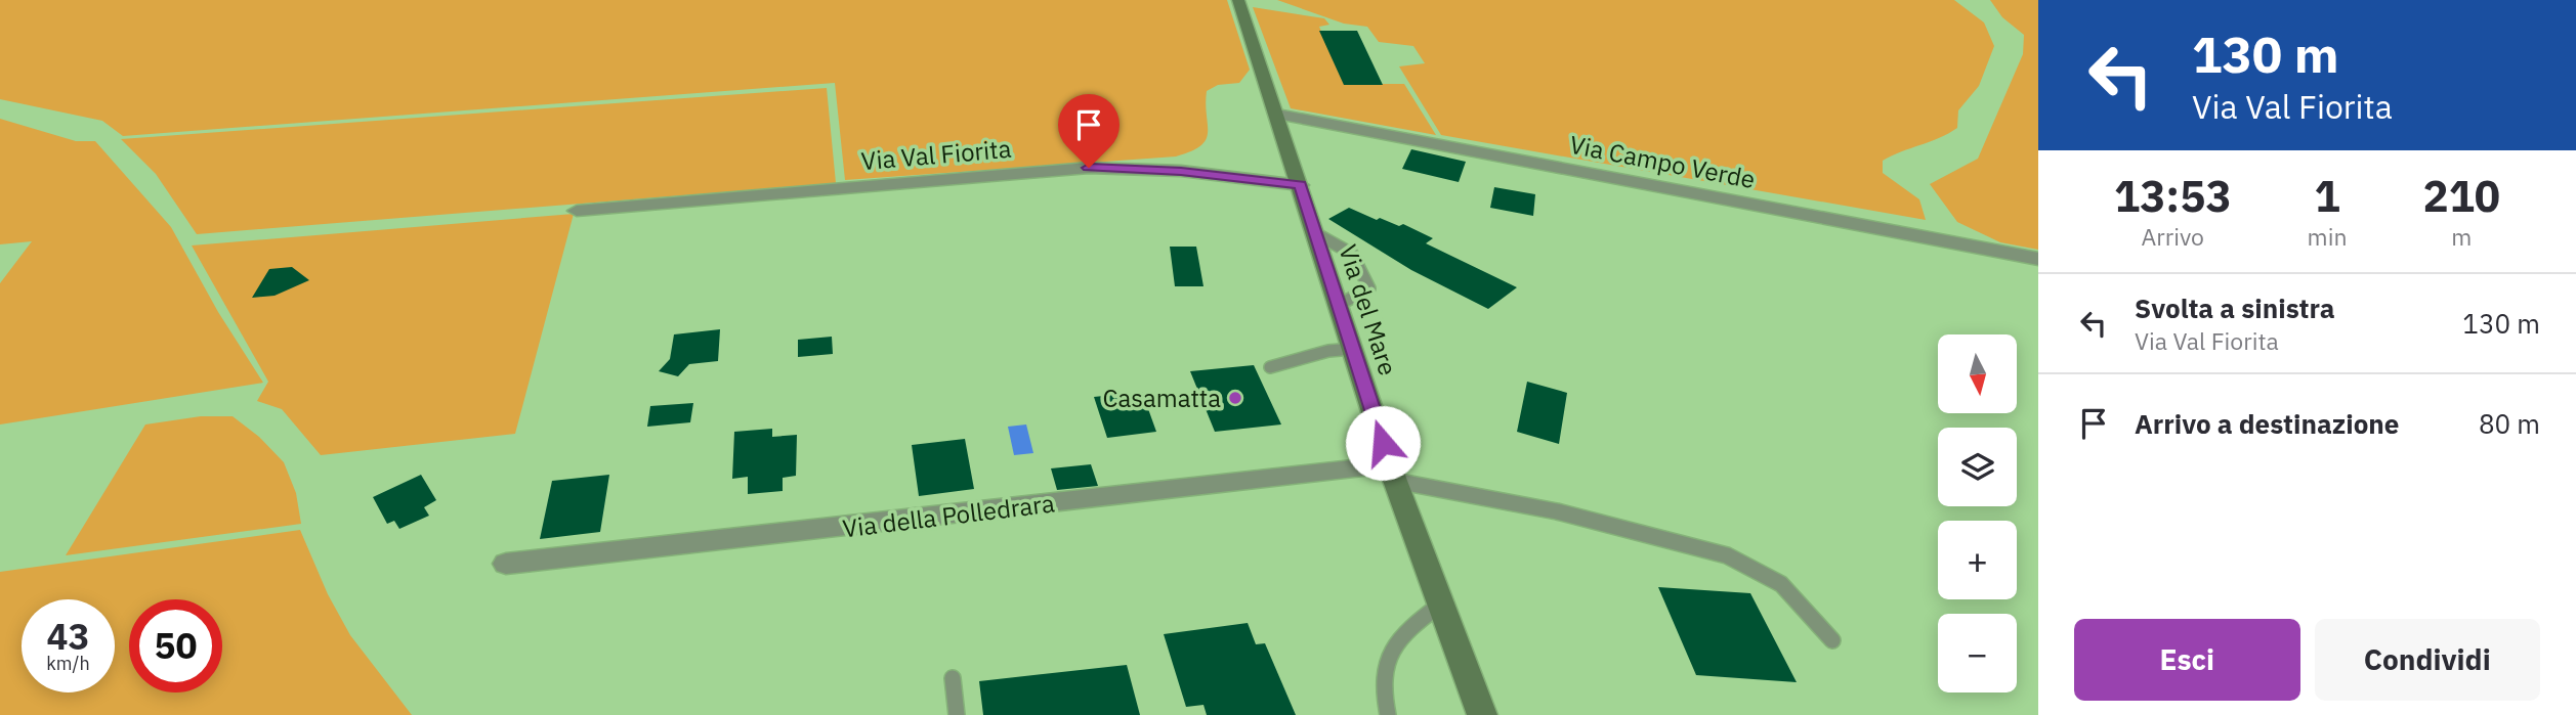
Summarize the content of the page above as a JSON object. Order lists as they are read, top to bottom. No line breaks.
{"streets":{"main road":["Via del Mare"],"street":["Via Val Fiorita","Via Campo Verde","Via della Polledrara"]},"crossings":[["Via Val Fiorita","Via del Mare"],["Via Campo Verde","Via del Mare"],["Via del Mare","Via della Polledrara"]],"places":["Casamatta"],"north":"bottom","page":{"turn":["130 m","Via Val Fiorita"],"eta":["13:53","Arrivo","1","min","210","m"],"list":[{"name":"Svolta a sinistra","note":"Via Val Fiorita","value":"130 m"},{"name":"Arrivo a destinazione","value":"80 m"}],"map_buttons":["+","−"],"speed":"43 km/h","limit":"50","buttons":["Esci","Condividi"]}}
